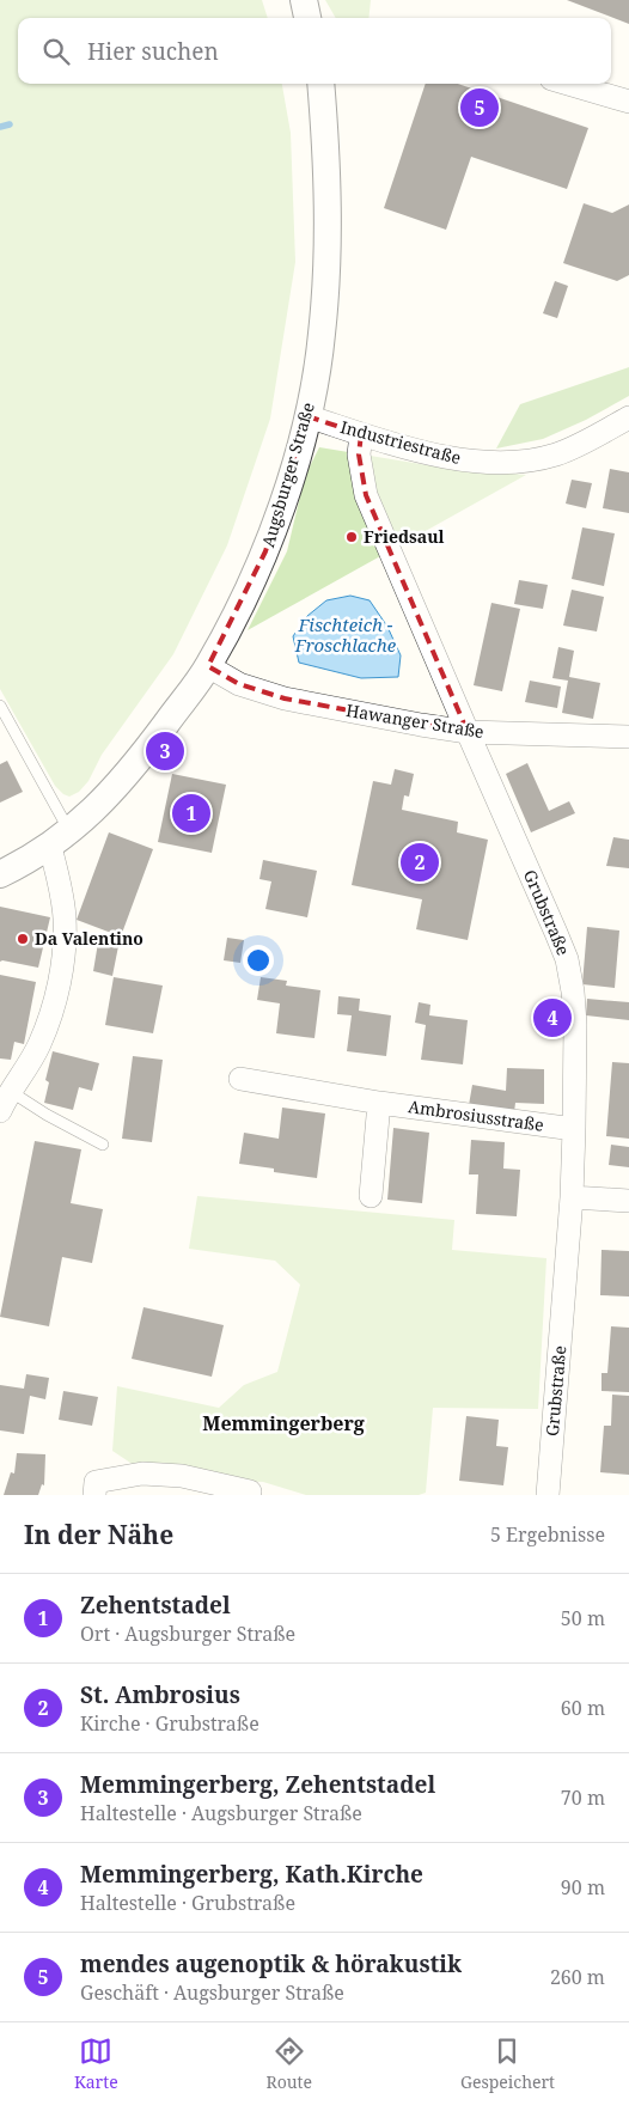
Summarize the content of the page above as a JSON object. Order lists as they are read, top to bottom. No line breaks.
{"streets":{"street":["Industriestraße","Augsburger Straße","Hawanger Straße","Grubstraße","Ambrosiusstraße"]},"crossings":[["Industriestraße","Augsburger Straße"],["Industriestraße","Grubstraße"],["Augsburger Straße","Hawanger Straße"],["Hawanger Straße","Grubstraße"],["Grubstraße","Ambrosiusstraße"]],"districts":["Memmingerberg"],"water":["Fischteich - Froschlache"],"places":["Friedsaul","Da Valentino"],"page":{"search":"Hier suchen","pins":["5","3","1","2","4"],"heading":["In der Nähe","5 Ergebnisse"],"list":[{"mark":"1","name":"Zehentstadel","note":"Ort · Augsburger Straße","value":"50 m"},{"mark":"2","name":"St. Ambrosius","note":"Kirche · Grubstraße","value":"60 m"},{"mark":"3","name":"Memmingerberg, Zehentstadel","note":"Haltestelle · Augsburger Straße","value":"70 m"},{"mark":"4","name":"Memmingerberg, Kath.Kirche","note":"Haltestelle · Grubstraße","value":"90 m"},{"mark":"5","name":"mendes augenoptik & hörakustik","note":"Geschäft · Augsburger Straße","value":"260 m"}],"nav":["Karte","Route","Gespeichert"]}}
